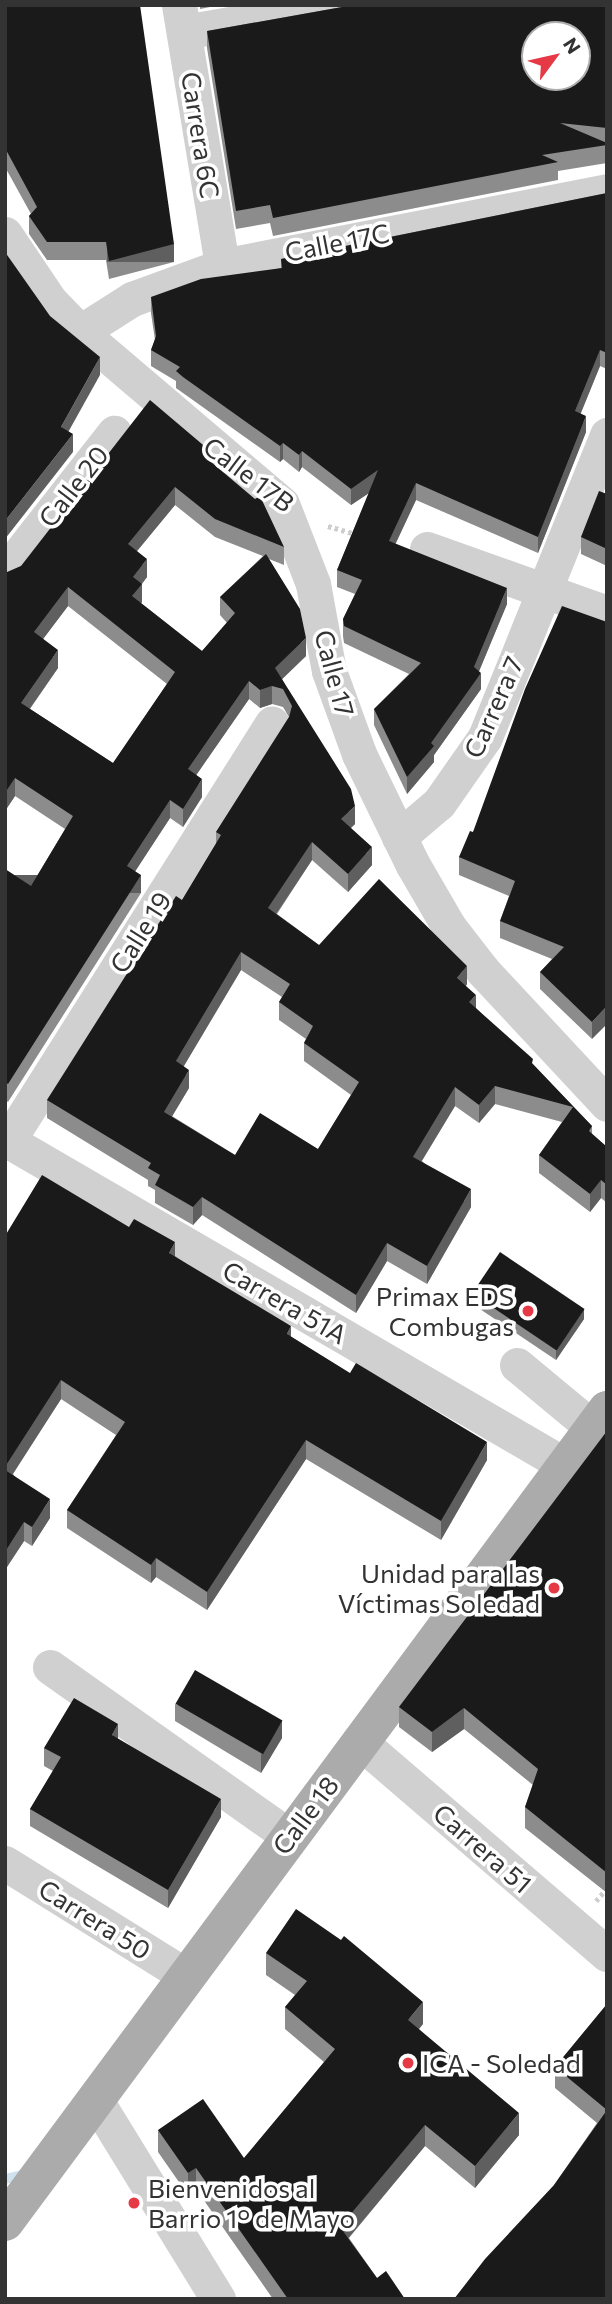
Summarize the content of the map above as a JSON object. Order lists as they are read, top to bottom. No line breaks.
{"streets":{"main road":["Calle 18"],"street":["Carrera 6C","Calle 17C","Calle 17B","Calle 20","Calle 17","Carrera 7","Calle 19","Carrera 51A","Carrera 51","Carrera 50"]},"crossings":[["Carrera 6C","Calle 17C"],["Calle 17C","Calle 17B"],["Calle 17B","Calle 17"],["Calle 17","Carrera 7"],["Calle 19","Carrera 51A"],["Carrera 51A","Calle 18"],["Calle 18","Carrera 51"],["Calle 18","Carrera 50"]],"places":["Primax EDS Combugas","Unidad para las Víctimas Soledad","ICA - Soledad","Bienvenidos al Barrio 1° de Mayo"],"north":"top right"}
